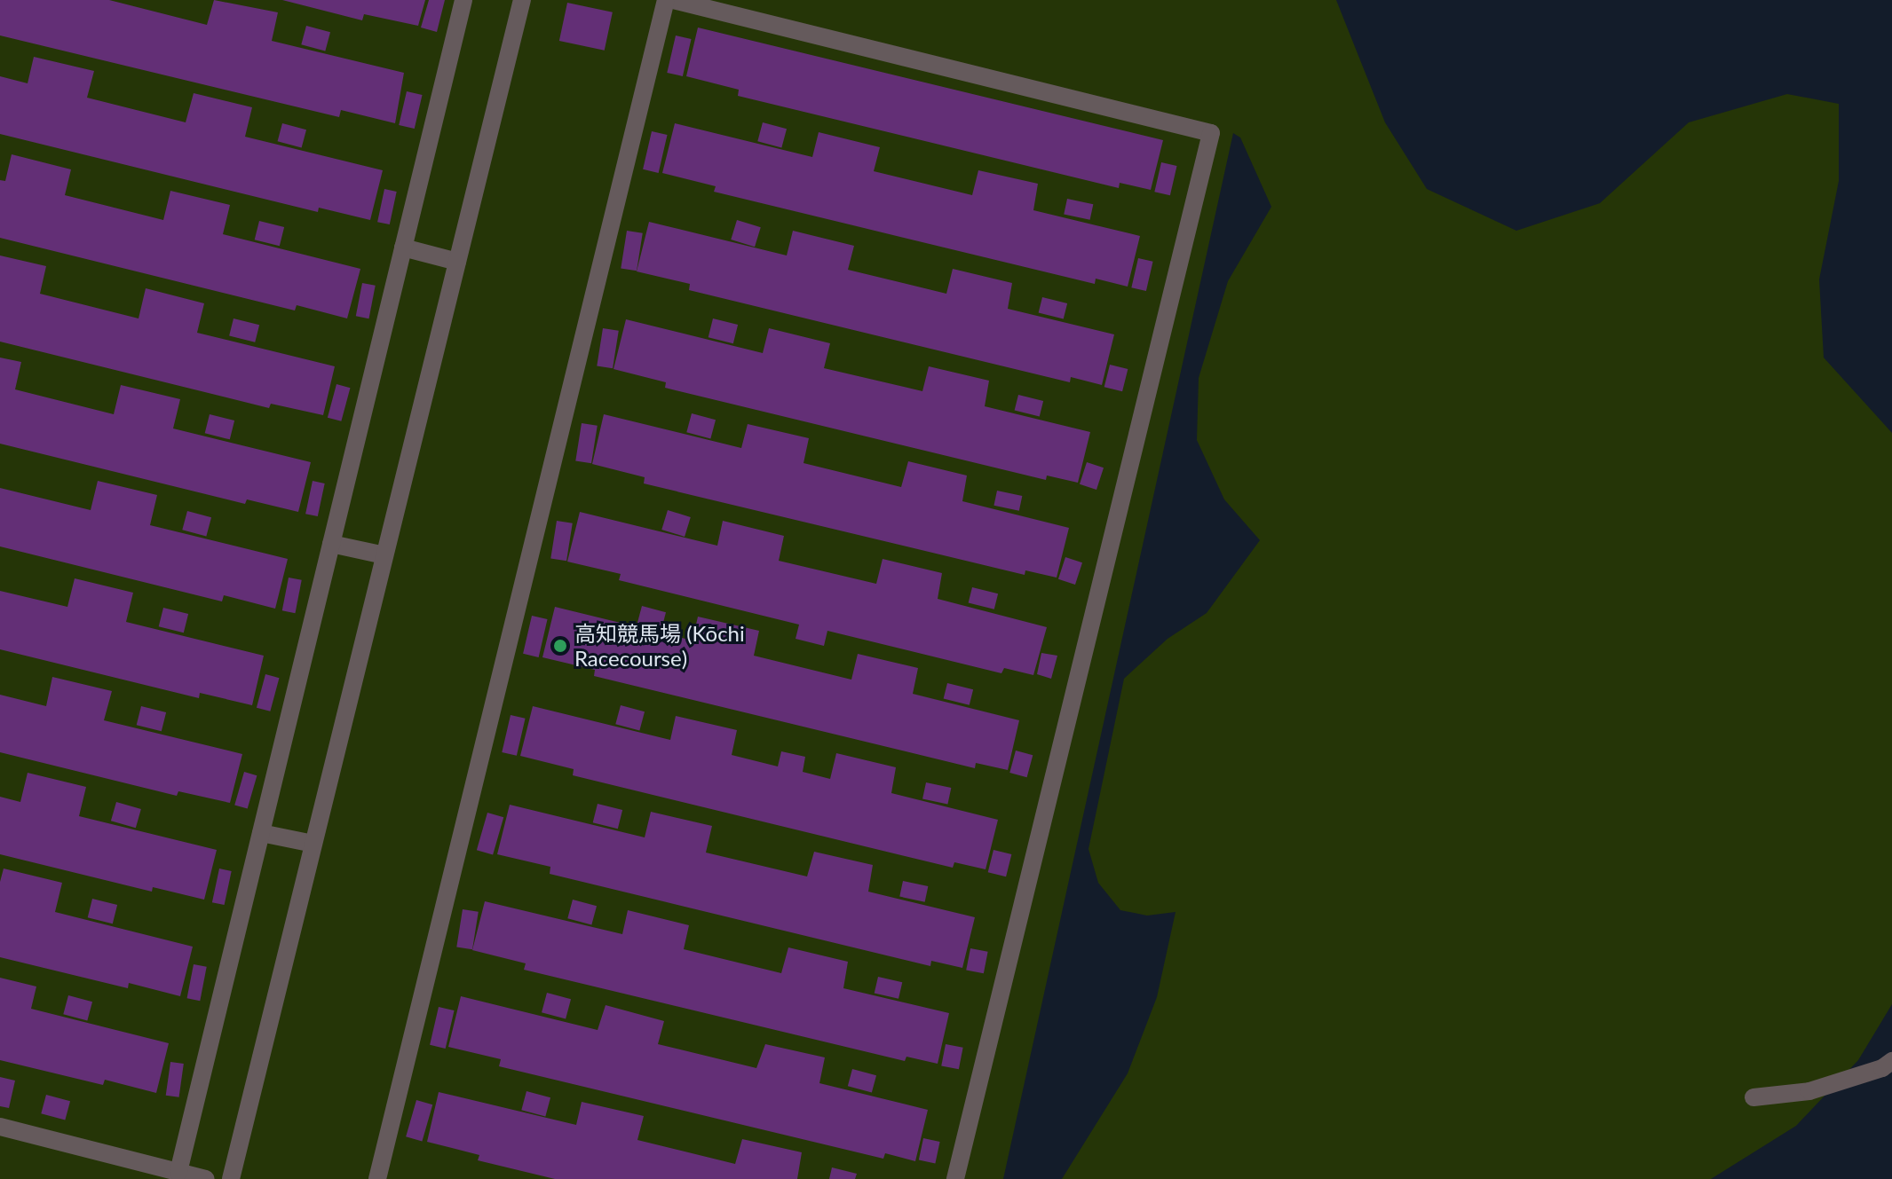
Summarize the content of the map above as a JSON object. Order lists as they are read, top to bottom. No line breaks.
{"places":["高知競馬場 (Kōchi Racecourse)"]}
